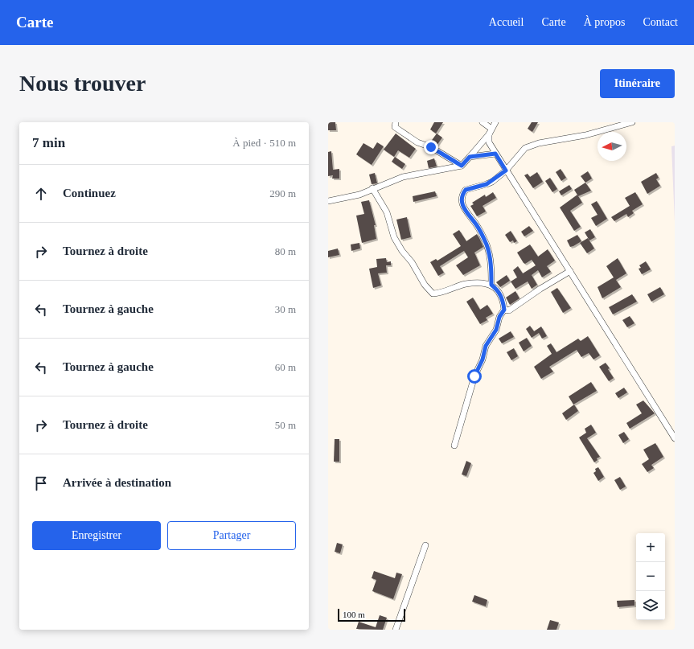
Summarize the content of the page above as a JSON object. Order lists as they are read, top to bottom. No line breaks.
{"scale_bar":"100 m","north":"left","page":{"header":"Carte","nav":["Accueil","Carte","À propos","Contact"],"buttons":["Itinéraire",["Enregistrer","Partager"]],"title":"Nous trouver","heading":["7 min","À pied · 510 m"],"list":[["Continuez","290 m"],["Tournez à droite","80 m"],["Tournez à gauche","30 m"],["Tournez à gauche","60 m"],["Tournez à droite","50 m"],"Arrivée à destination"],"map_buttons":["+","−"],"scale":"100 m"}}
